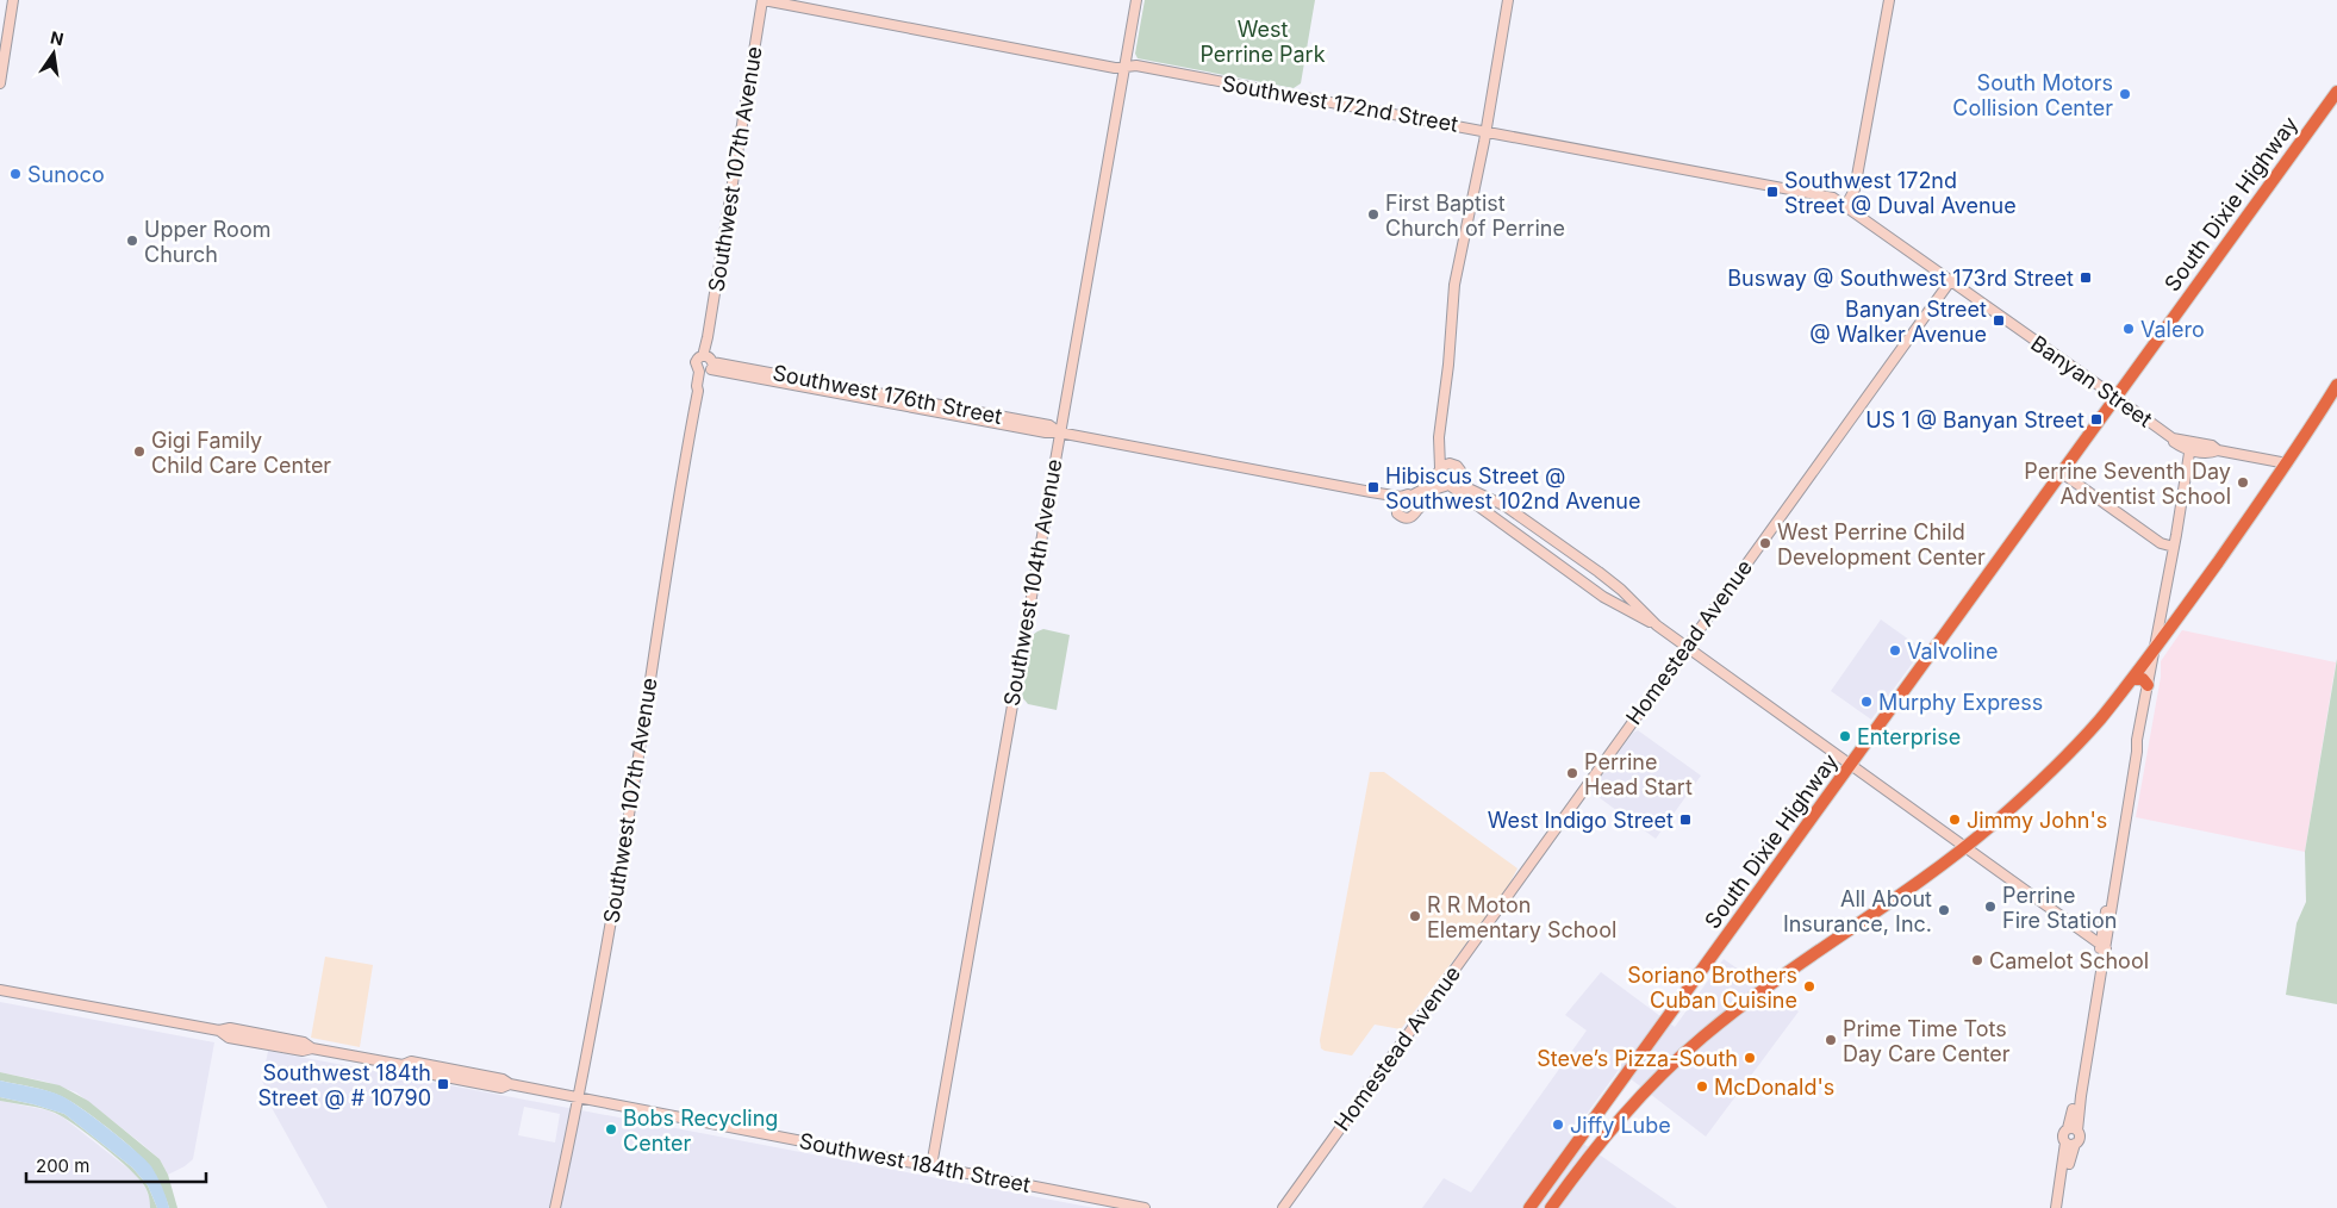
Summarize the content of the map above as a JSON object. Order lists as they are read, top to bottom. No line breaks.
{"streets":{"highway":["South Dixie Highway"],"street":["Southwest 172nd Street","Southwest 107th Avenue","Banyan Street","Southwest 176th Street","Southwest 104th Avenue","Homestead Avenue","Southwest 184th Street"]},"crossings":[["Southwest 172nd Street","Southwest 107th Avenue"],["Southwest 172nd Street","Banyan Street"],["Southwest 172nd Street","Southwest 104th Avenue"],["Southwest 172nd Street","Homestead Avenue"],["Southwest 107th Avenue","Southwest 176th Street"],["Southwest 107th Avenue","Southwest 184th Street"],["South Dixie Highway","Banyan Street"],["Banyan Street","Homestead Avenue"],["Southwest 176th Street","Southwest 104th Avenue"],["Southwest 104th Avenue","Southwest 184th Street"]],"parks":["West Perrine Park"],"places":{"other":["South Motors Collision Center","Sunoco","First Baptist Church of Perrine","Upper Room Church","Valero","Gigi Family Child Care Center","Perrine Seventh Day Adventist School","West Perrine Child Development Center","Valvoline","Murphy Express","Enterprise","Perrine Head Start","Jimmy John's","Perrine Fire Station","All About Insurance, Inc.","R R Moton Elementary School","Camelot School","Soriano Brothers Cuban Cuisine","Prime Time Tots Day Care Center","Steve’s Pizza-South","McDonald's","Jiffy Lube","Bobs Recycling Center"],"transit":["Southwest 172nd Street @ Duval Avenue","Busway @ Southwest 173rd Street","Banyan Street @ Walker Avenue","US 1 @ Banyan Street","Hibiscus Street @ Southwest 102nd Avenue","West Indigo Street","Southwest 184th Street @ # 10790"]},"scale_bar":"200 m","north":"top"}
